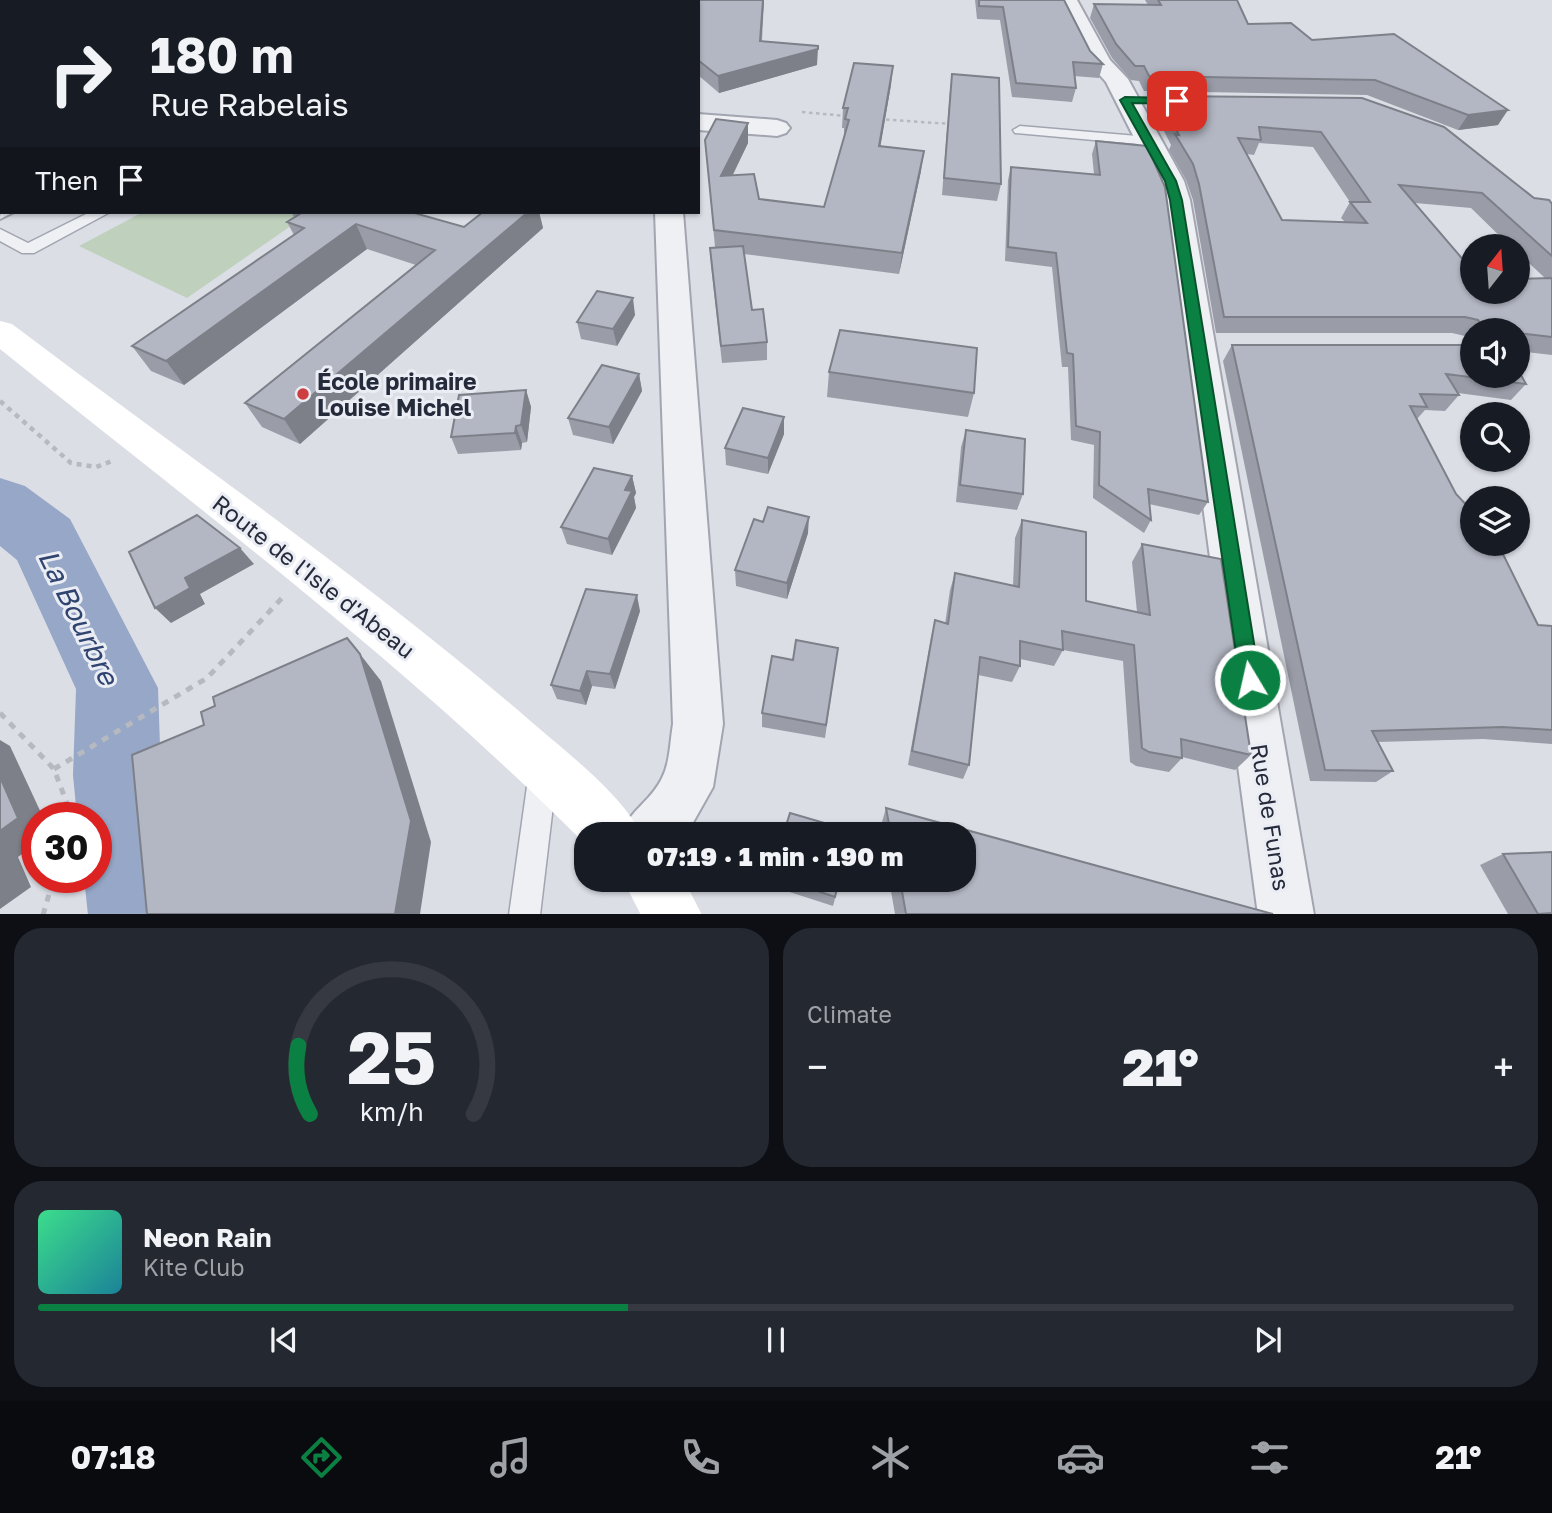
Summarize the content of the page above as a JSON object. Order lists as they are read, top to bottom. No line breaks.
{"streets":{"street":["Route de l'Isle d'Abeau","Rue de Funas"]},"water":["La Bourbre"],"places":["École primaire Louise Michel"],"north":"top","page":{"turn":["180 m","Rue Rabelais"],"then":"Then","limit":"30","trip":"07:19 · 1 min · 190 m","tile":"Climate","heat":["−","21°","+"],"song":["Neon Rain","Kite Club"],"tabs":["07:18","21°"],"gauge":["25","km/h"]}}
